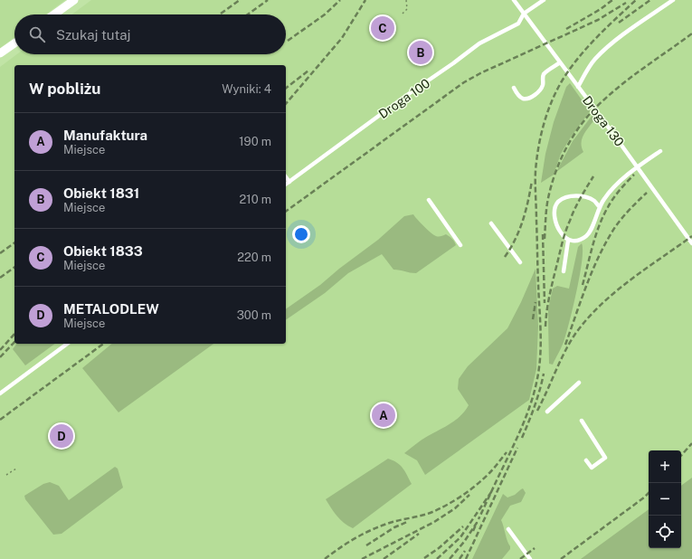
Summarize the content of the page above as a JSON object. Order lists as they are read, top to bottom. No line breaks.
{"streets":{"lane":["Droga 100","Droga 130"]},"crossings":[["Droga 100","Droga 130"]],"page":{"pins":["C","B","A","D"],"search":"Szukaj tutaj","heading":["W pobliżu","Wyniki: 4"],"list":[{"mark":"A","name":"Manufaktura","note":"Miejsce","value":"190 m"},{"mark":"B","name":"Obiekt 1831","note":"Miejsce","value":"210 m"},{"mark":"C","name":"Obiekt 1833","note":"Miejsce","value":"220 m"},{"mark":"D","name":"METALODLEW","note":"Miejsce","value":"300 m"}],"map_buttons":["+","−"]}}
